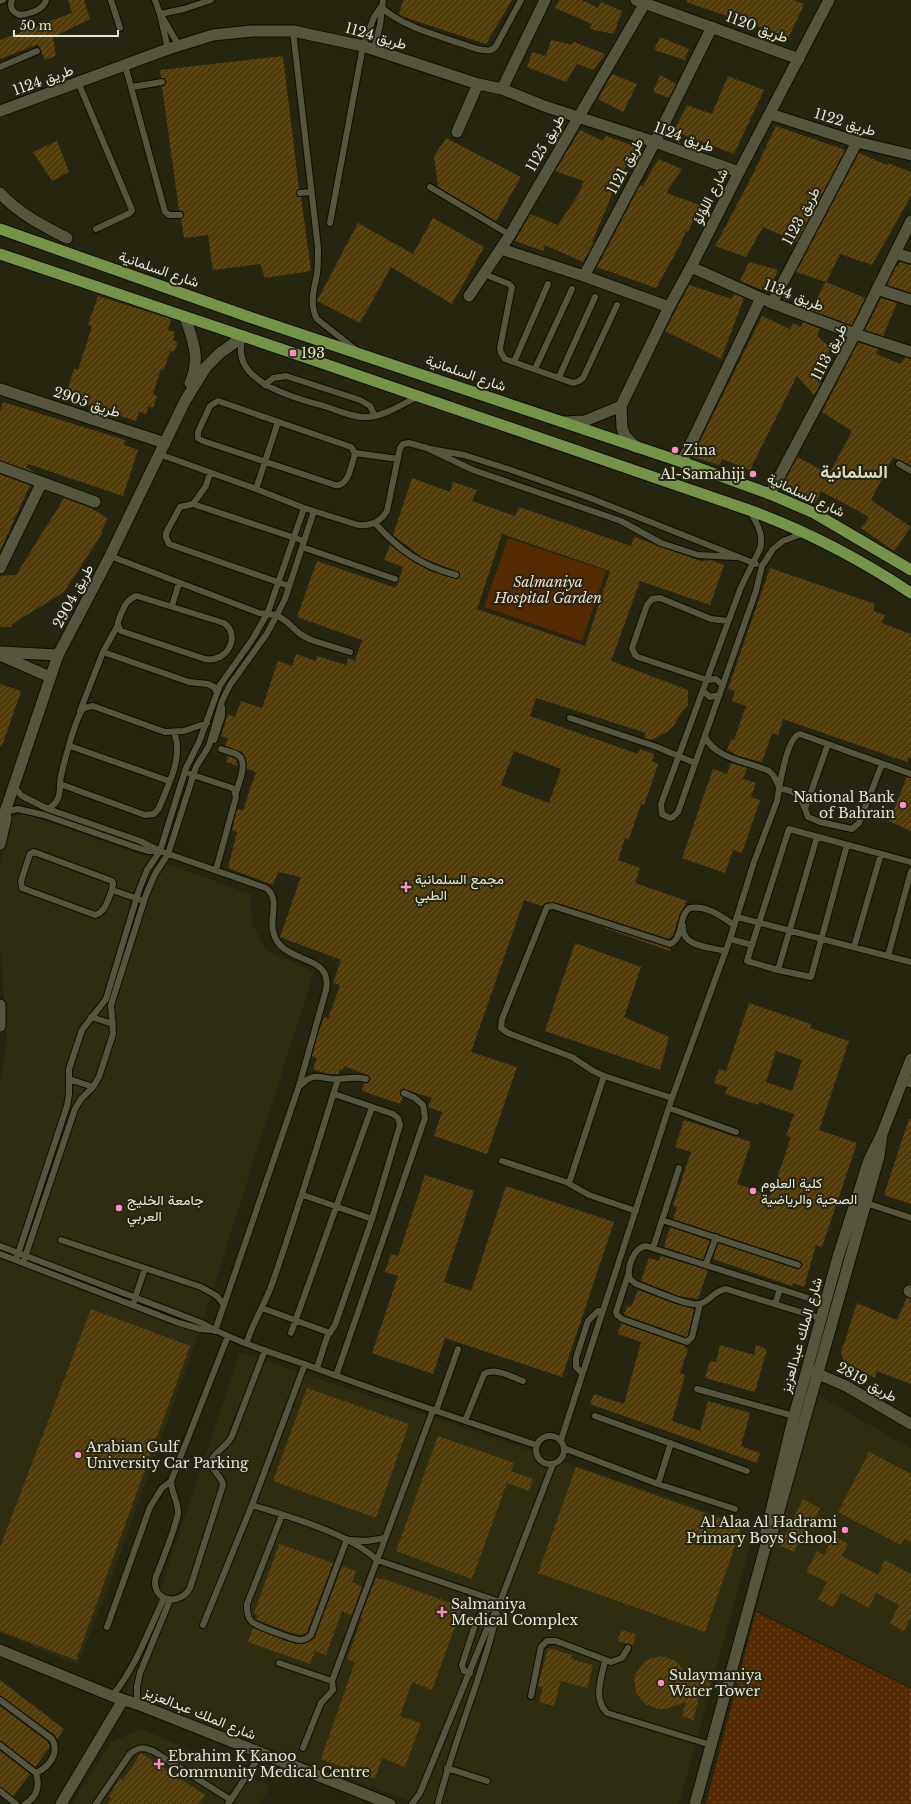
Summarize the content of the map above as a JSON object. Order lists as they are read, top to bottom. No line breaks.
{"streets":{"main road":["شارع السلمانية"],"street":["طريق 1120","طريق 1124","طريق 1122","طريق 1125","طريق 1121","شارع اللؤلؤ","طريق 1123","طريق 1134","طريق 1113","طريق 2905","طريق 2904","شارع الملك عبدالعزيز","طريق 2819"]},"crossings":[["طريق 1120","طريق 1125"],["طريق 1120","طريق 1121"],["طريق 1120","شارع اللؤلؤ"],["طريق 1124","طريق 1125"],["طريق 1124","طريق 1121"],["طريق 1124","شارع اللؤلؤ"],["طريق 1122","شارع اللؤلؤ"],["طريق 1122","طريق 1123"],["شارع اللؤلؤ","شارع السلمانية"],["شارع اللؤلؤ","طريق 1134"],["طريق 1123","طريق 1134"],["شارع السلمانية","طريق 1113"],["طريق 1134","طريق 1113"],["طريق 2905","طريق 2904"],["شارع الملك عبدالعزيز","طريق 2819"]],"districts":["السلمانية"],"parks":["Salmaniya Hospital Garden"],"places":{"transit":["193"],"other":["Zina","Al-Samahiji","National Bank of Bahrain","كلية العلوم الصحية والرياضية","جامعة الخليج العربي","Arabian Gulf University Car Parking","Al Alaa Al Hadrami Primary Boys School","Sulaymaniya Water Tower"],"health":["مجمع السلمانية الطبي","Salmaniya Medical Complex","Ebrahim K Kanoo Community Medical Centre"]},"scale_bar":"50 m"}
